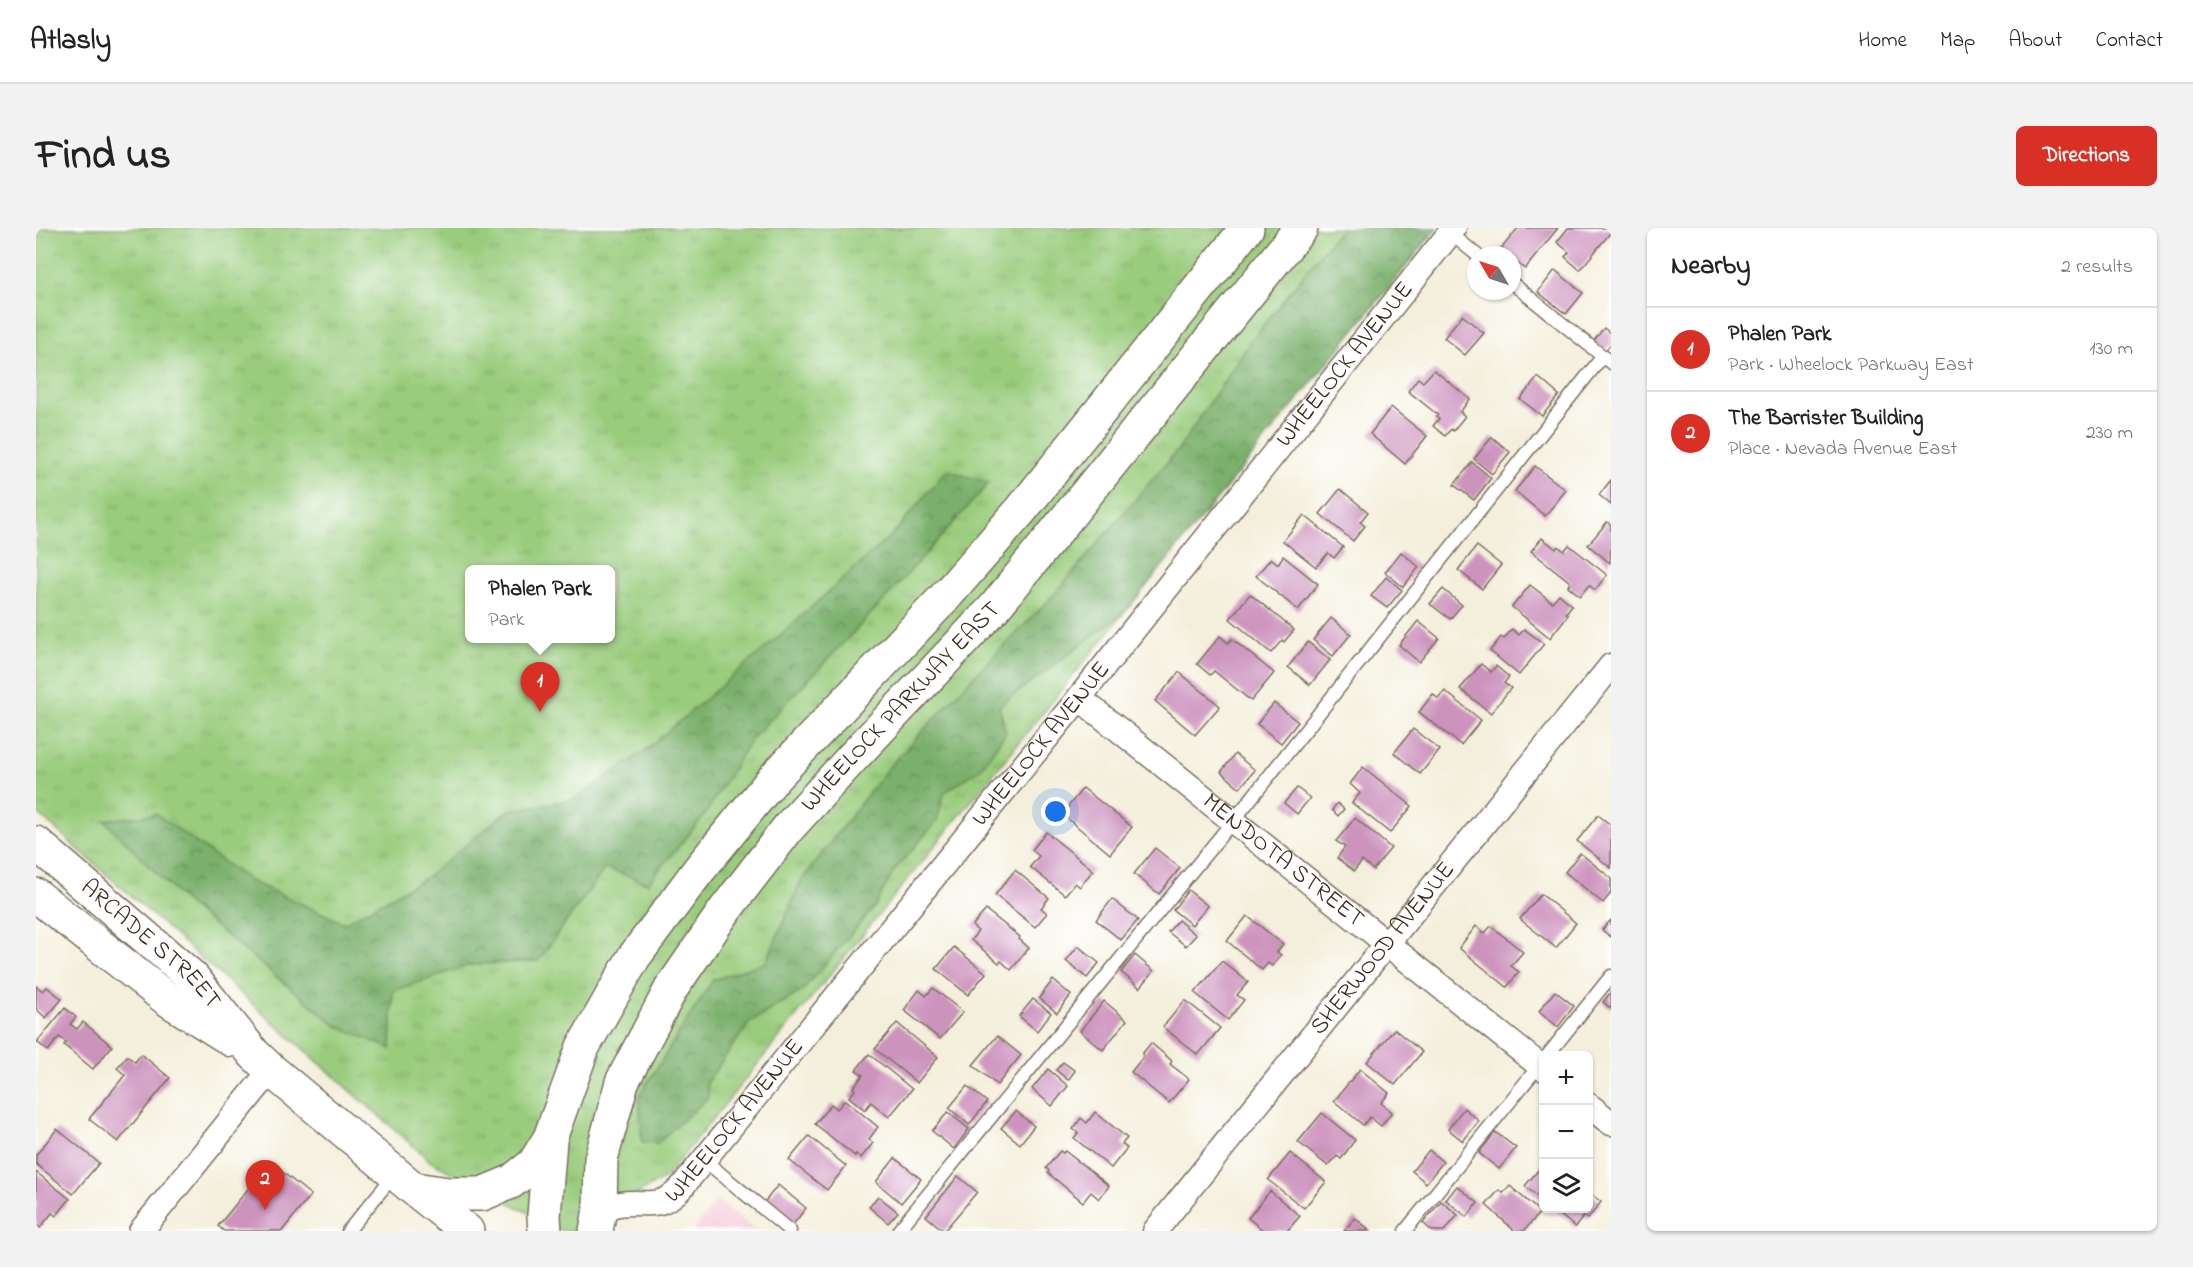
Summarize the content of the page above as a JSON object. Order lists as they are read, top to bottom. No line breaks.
{"streets":{"street":["WHEELOCK AVENUE","WHEELOCK PARKWAY EAST","MENDOTA STREET","ARCADE STREET","SHERWOOD AVENUE"]},"crossings":[["WHEELOCK AVENUE","WHEELOCK PARKWAY EAST"],["WHEELOCK AVENUE","MENDOTA STREET"],["MENDOTA STREET","SHERWOOD AVENUE"]],"north":"top left","page":{"header":"Atlasly","nav":["Home","Map","About","Contact"],"title":"Find us","buttons":"Directions","heading":["Nearby","2 results"],"list":[{"mark":"1","name":"Phalen Park","note":"Park · Wheelock Parkway East","value":"130 m"},{"mark":"2","name":"The Barrister Building","note":"Place · Nevada Avenue East","value":"230 m"}],"popup":["Phalen Park","Park"],"pins":["1","2"],"map_buttons":["+","−"]}}
